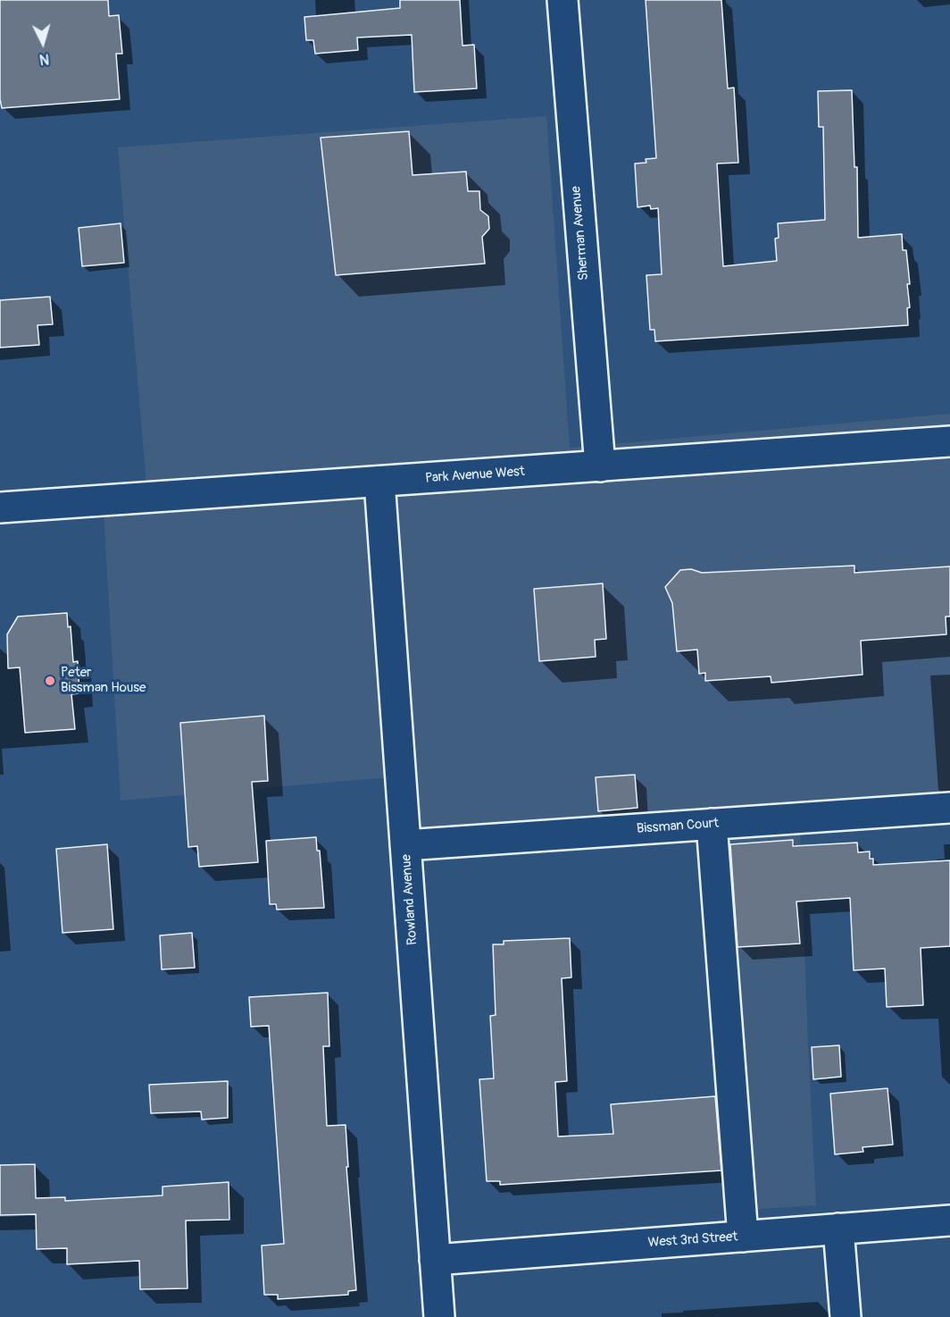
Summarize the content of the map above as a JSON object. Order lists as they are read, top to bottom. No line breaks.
{"streets":{"street":["Sherman Avenue","Park Avenue West","Bissman Court","Rowland Avenue","West 3rd Street"]},"crossings":[["Sherman Avenue","Park Avenue West"],["Park Avenue West","Rowland Avenue"],["Bissman Court","Rowland Avenue"],["Rowland Avenue","West 3rd Street"]],"places":["Peter Bissman House"],"north":"bottom"}
